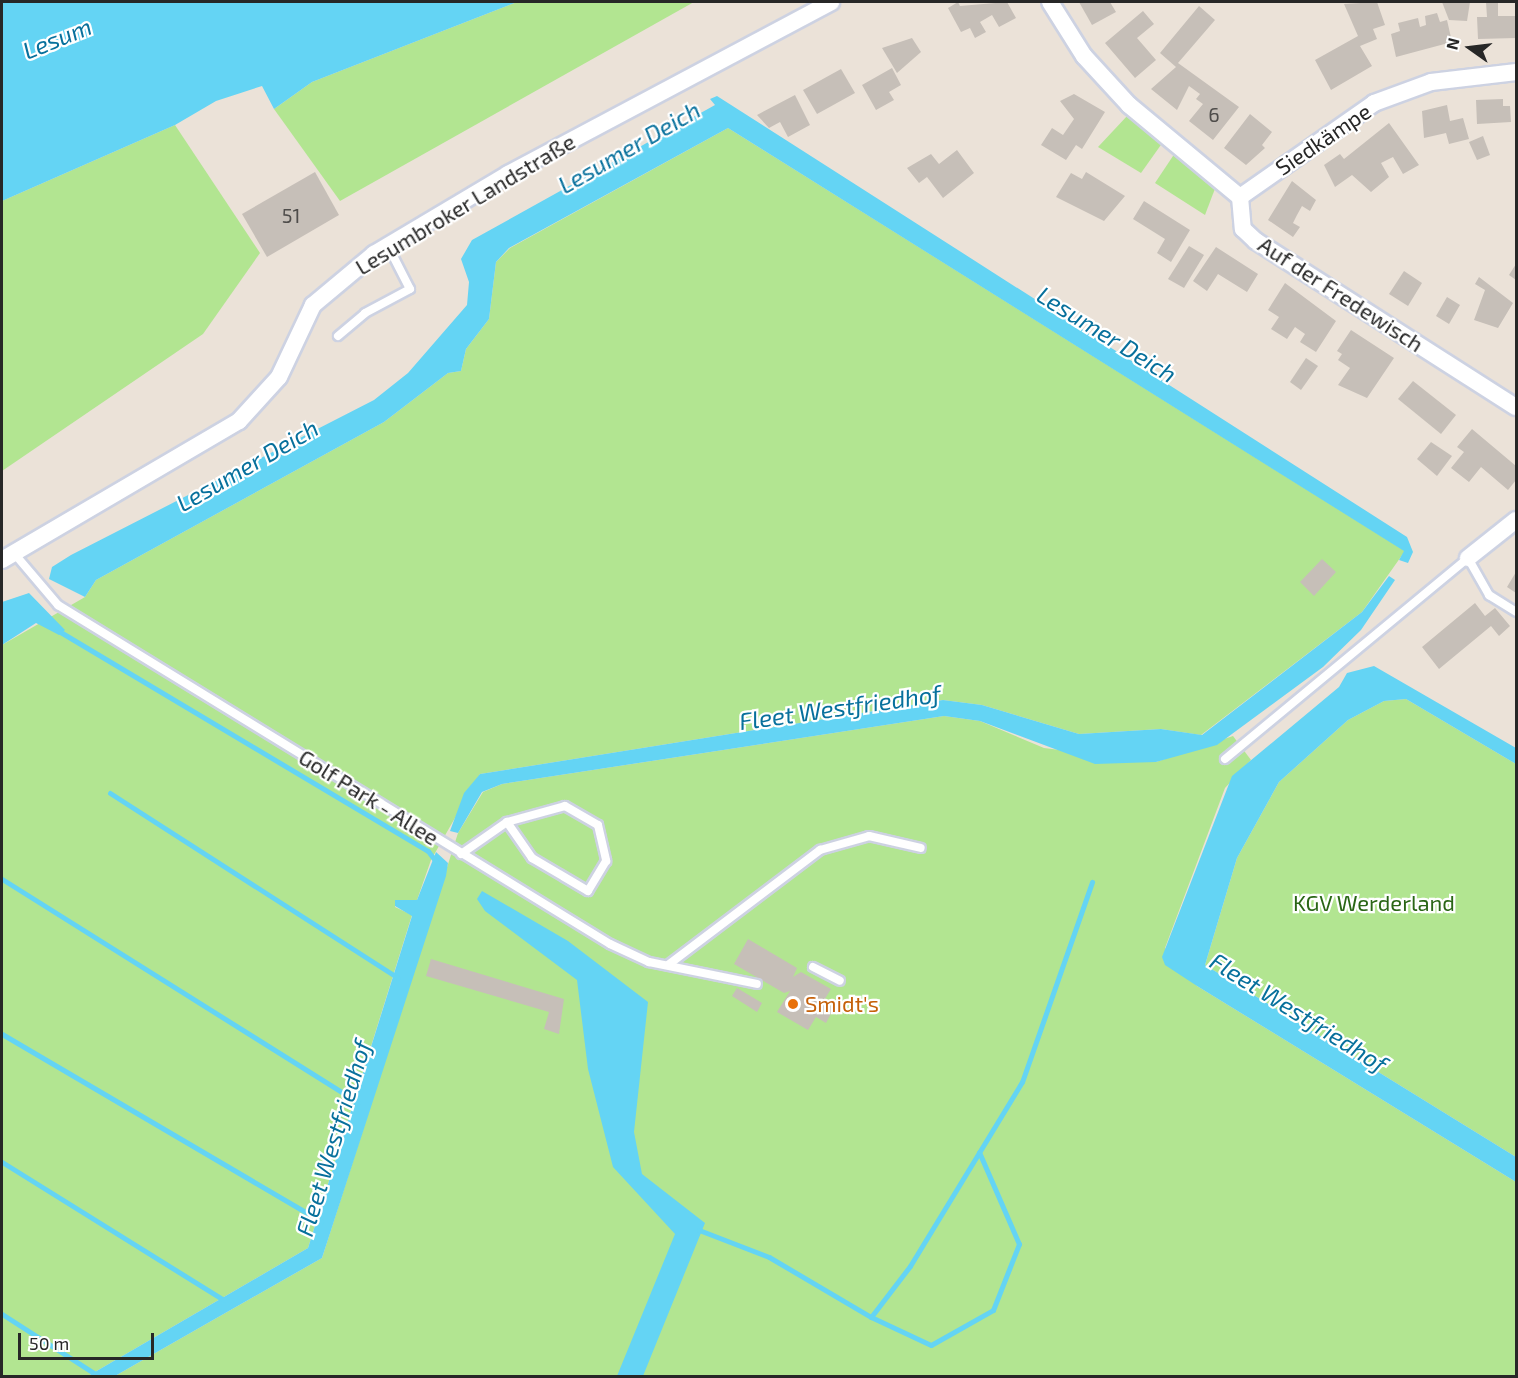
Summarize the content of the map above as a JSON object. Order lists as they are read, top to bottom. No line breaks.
{"streets":{"street":["Siedkämpe","Lesumbroker Landstraße","Auf der Fredewisch"],"lane":["Golf Park - Allee"]},"crossings":[["Siedkämpe","Auf der Fredewisch"],["Lesumbroker Landstraße","Golf Park - Allee"]],"water":["Lesum","Lesumer Deich","Fleet Westfriedhof"],"parks":["KGV Werderland"],"places":["Smidt's"],"house_numbers":["6","51"],"scale_bar":"50 m","north":"left"}
